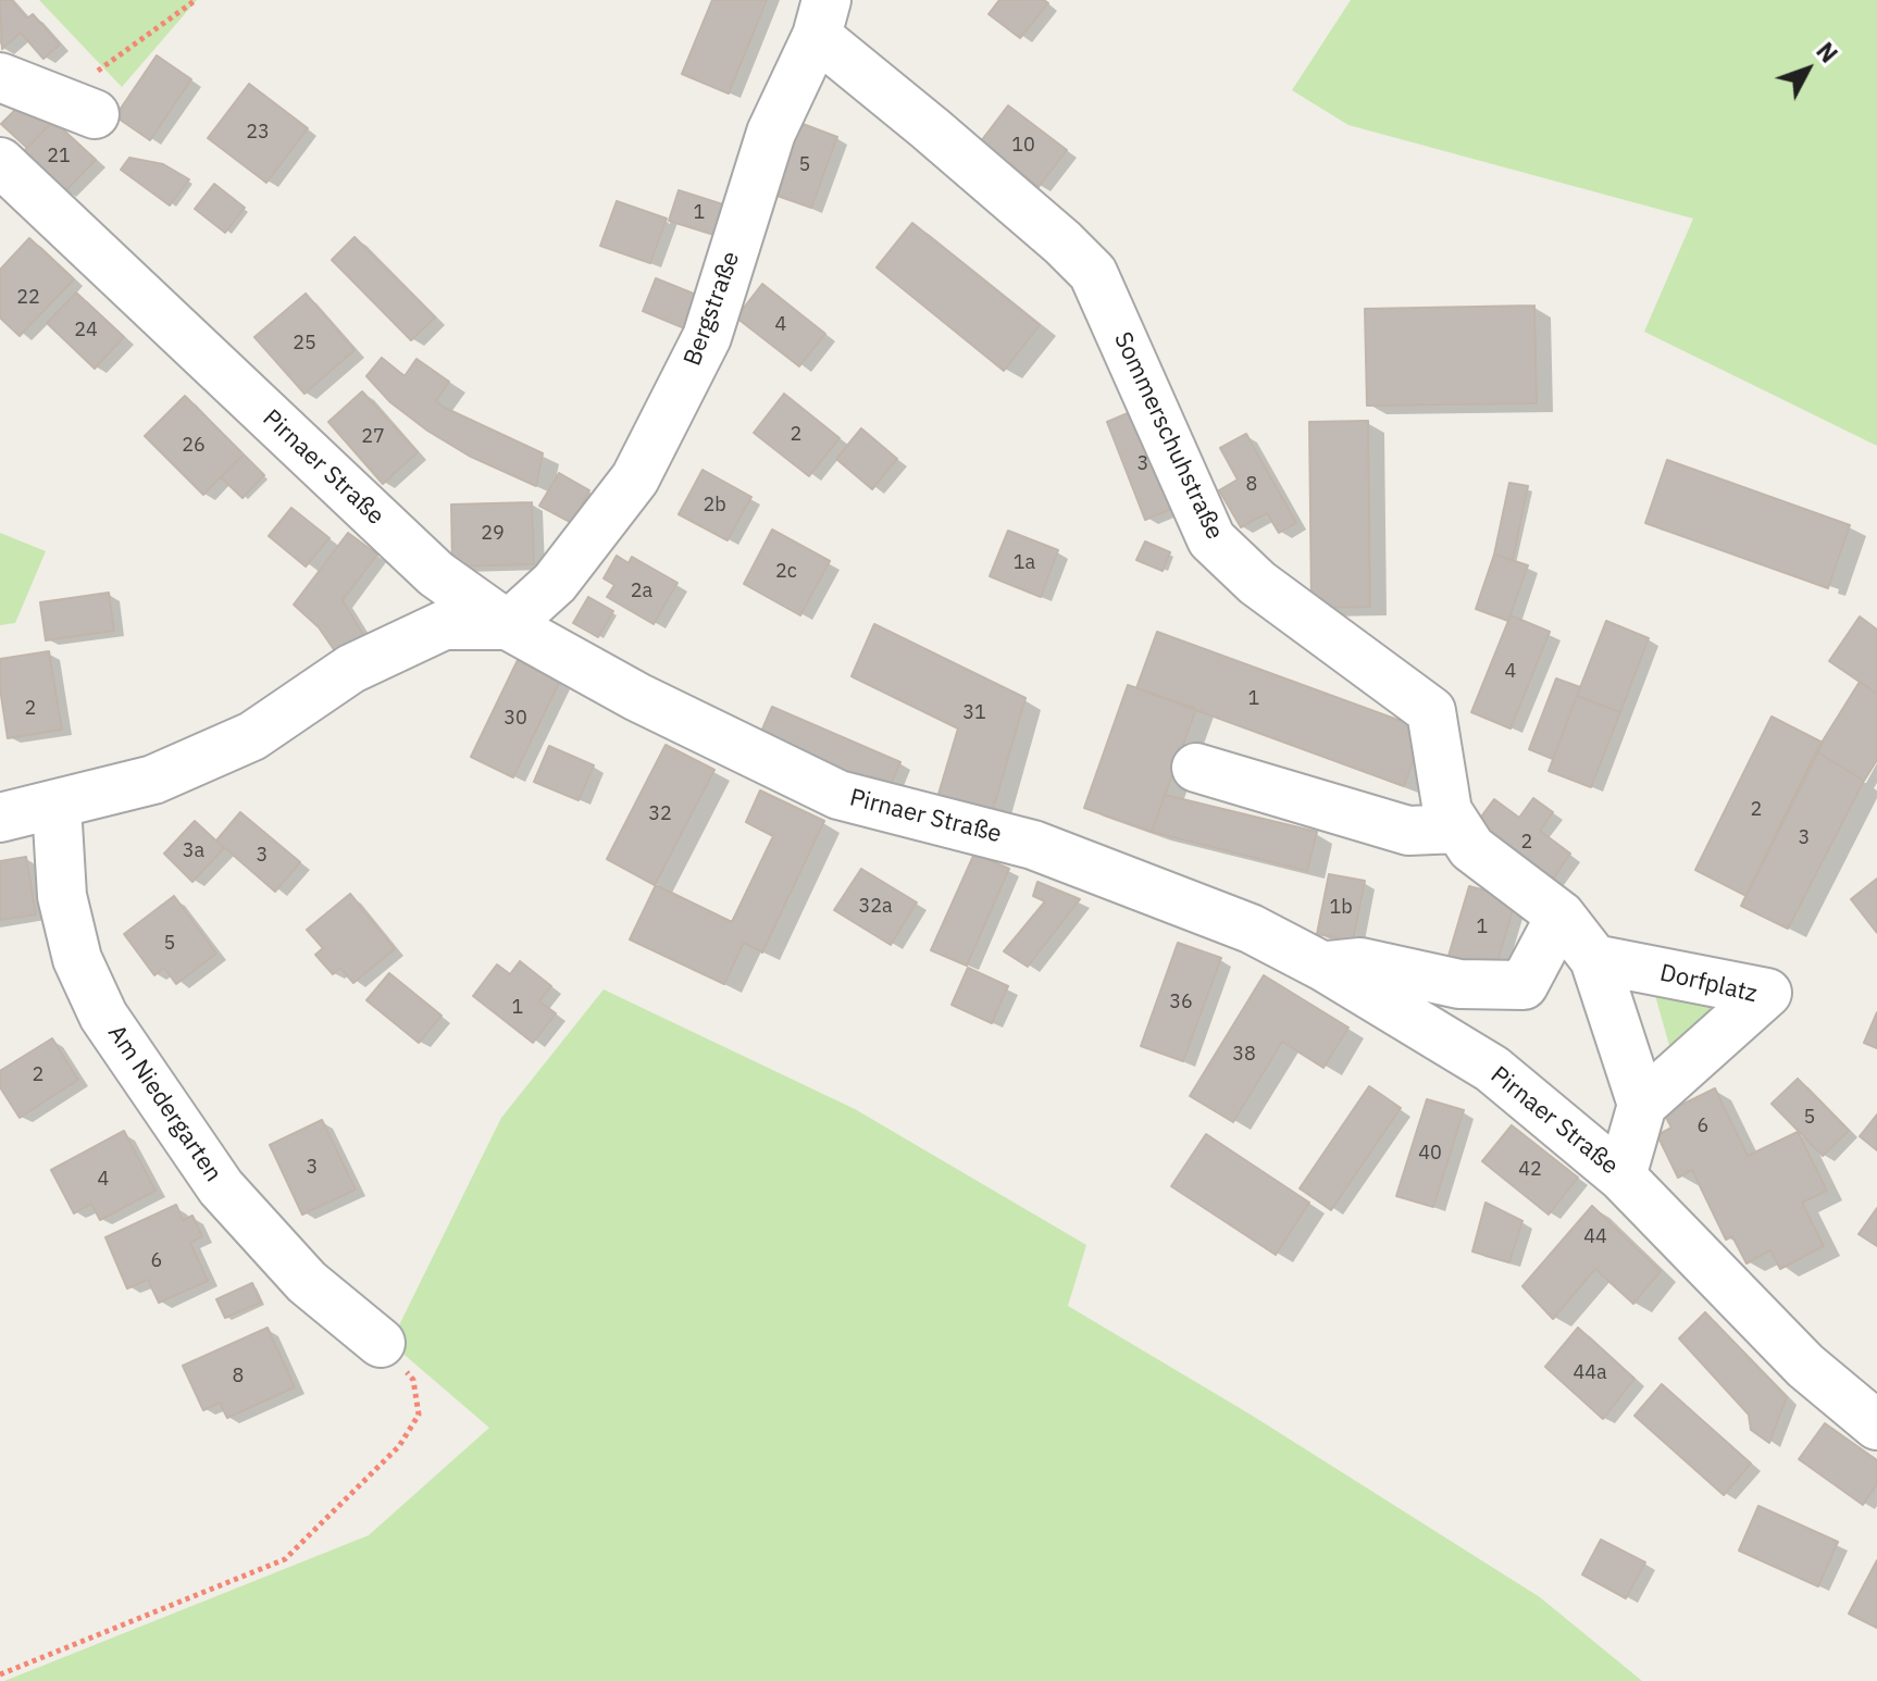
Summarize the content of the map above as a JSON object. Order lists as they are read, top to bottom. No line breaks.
{"streets":{"street":["Bergstraße","Sommerschuhstraße","Pirnaer Straße","Dorfplatz","Am Niedergarten"]},"crossings":[["Bergstraße","Sommerschuhstraße"],["Bergstraße","Pirnaer Straße"]],"house_numbers":["23","10","21","5","1","22","4","24","25","2","27","26","3","8","2b","29","1a","2c","2a","4","1","2","31","30","2","32","3","2","3a","3","32a","1b","1","5","36","1","38","2","5","6","40","3","42","4","44","6","44a","8"],"north":"top right"}
